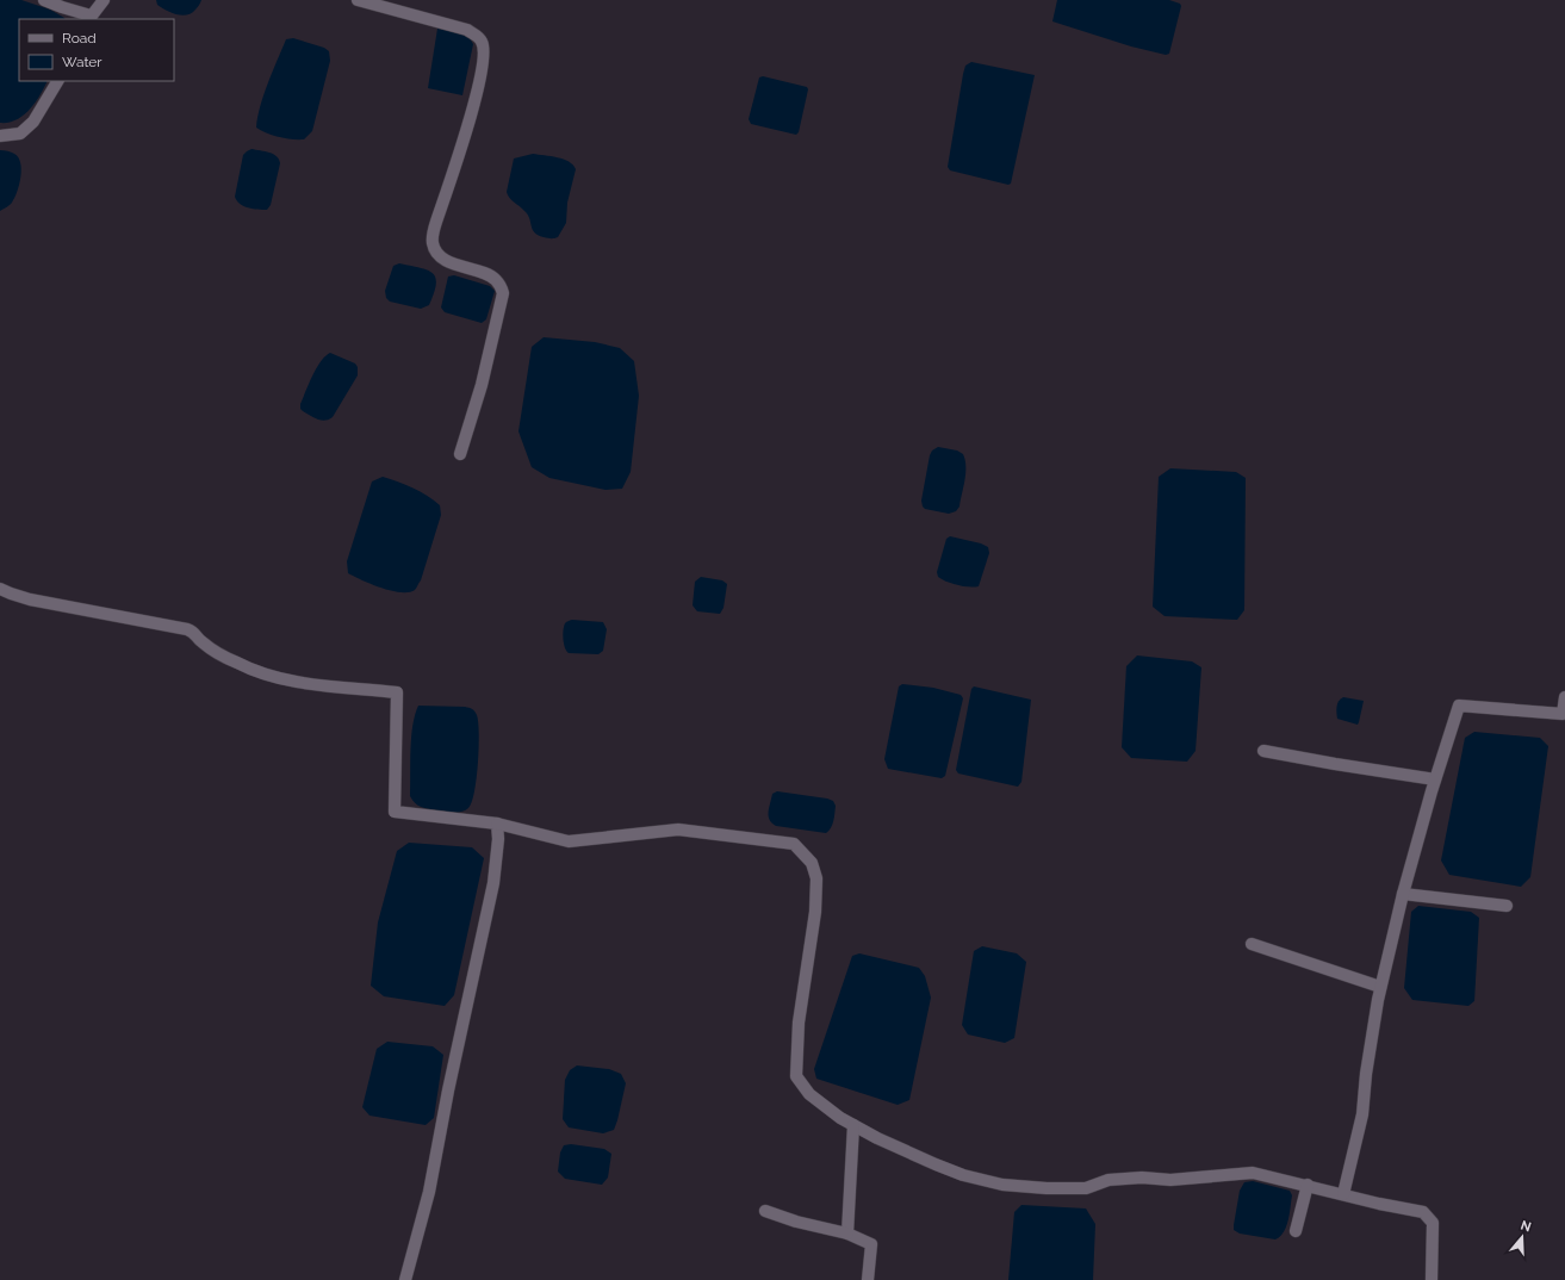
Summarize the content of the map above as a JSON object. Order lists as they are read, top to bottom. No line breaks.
{"legend":["Road","Water"],"north":"top"}
